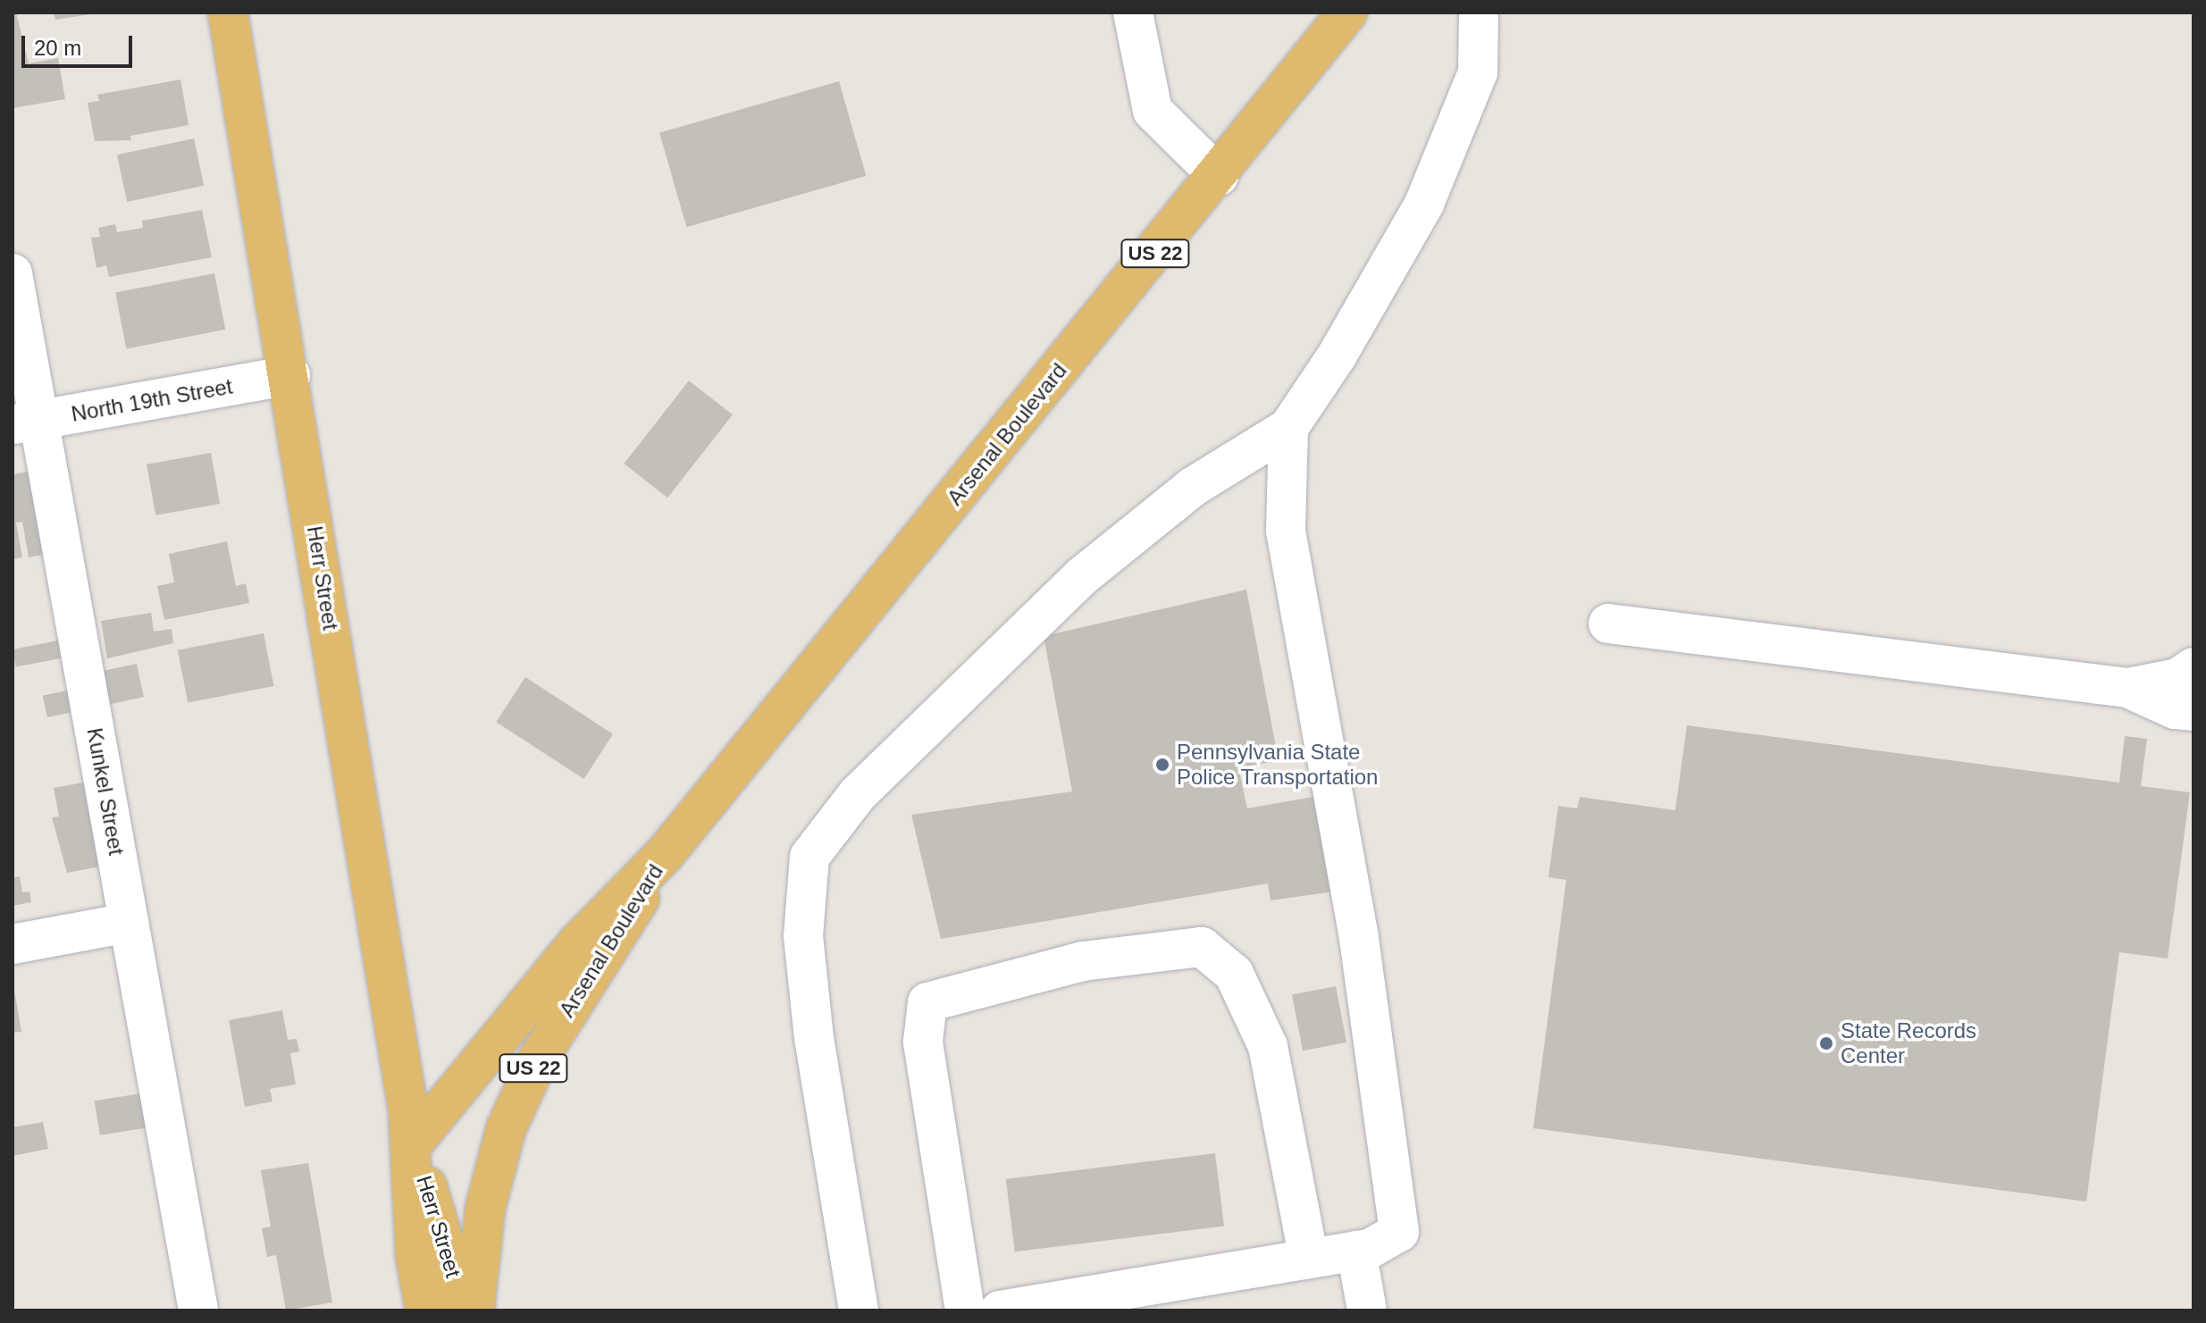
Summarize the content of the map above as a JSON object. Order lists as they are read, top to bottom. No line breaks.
{"streets":{"main road":["US 22","Arsenal Boulevard","Herr Street"],"street":["North 19th Street","Kunkel Street"]},"crossings":[["North 19th Street","Herr Street"],["North 19th Street","Kunkel Street"],["Arsenal Boulevard","Herr Street"]],"places":["Pennsylvania State Police Transportation","State Records Center"],"scale_bar":"20 m"}
